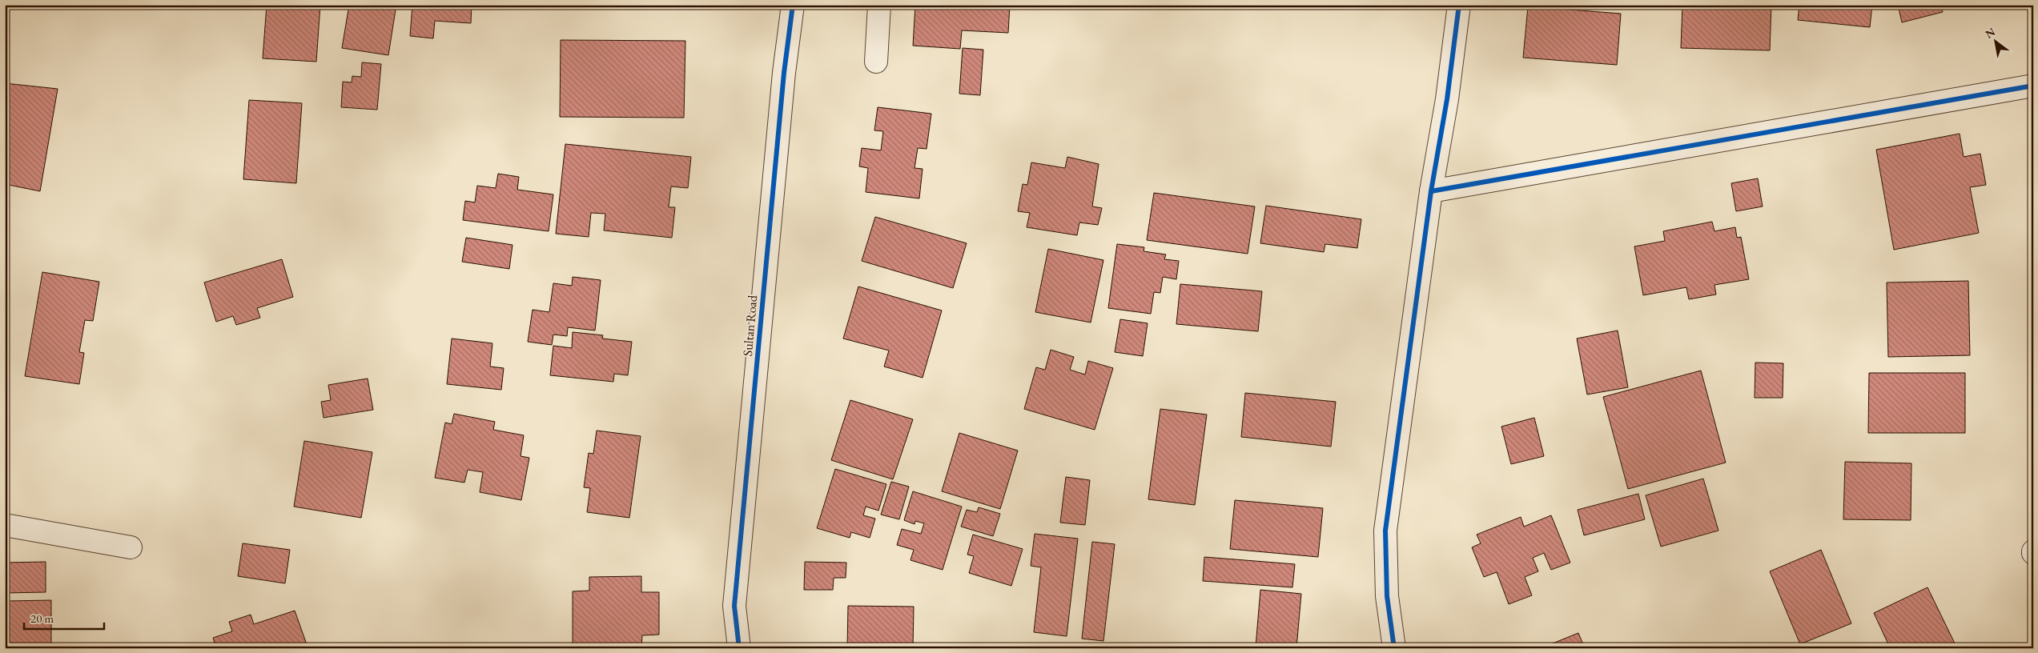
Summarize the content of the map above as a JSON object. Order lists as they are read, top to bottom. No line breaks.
{"streets":{"street":["Sultan Road"]},"scale_bar":"20 m","north":"top left"}
